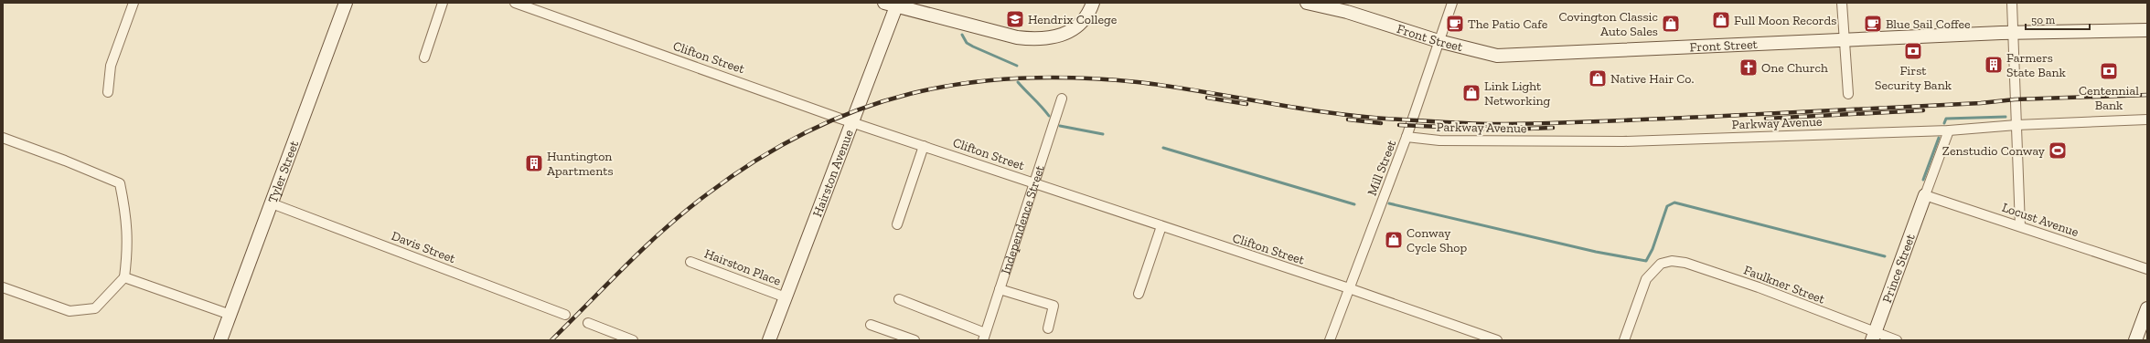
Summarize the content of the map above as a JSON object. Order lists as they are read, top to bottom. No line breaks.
{"streets":{"street":["Front Street","Clifton Street","Parkway Avenue","Mill Street","Tyler Street","Hairston Avenue","Independence Street","Locust Avenue","Davis Street","Hairston Place","Prince Street","Faulkner Street"]},"crossings":[["Front Street","Mill Street"],["Clifton Street","Mill Street"],["Clifton Street","Hairston Avenue"],["Clifton Street","Independence Street"],["Parkway Avenue","Mill Street"],["Tyler Street","Davis Street"],["Hairston Avenue","Hairston Place"],["Locust Avenue","Prince Street"],["Prince Street","Faulkner Street"]],"places":{"school or university":["Hendrix College"],"shop":["Full Moon Records","Covington Classic Auto Sales","Native Hair Co.","Link Light Networking","Conway Cycle Shop"],"cafe":["The Patio Cafe","Blue Sail Coffee"],"bank":["First Security Bank","Centennial Bank"],"building":["Farmers State Bank","Huntington Apartments"],"church":["One Church"],"sports":["Zenstudio Conway"]},"scale_bar":"50 m"}
